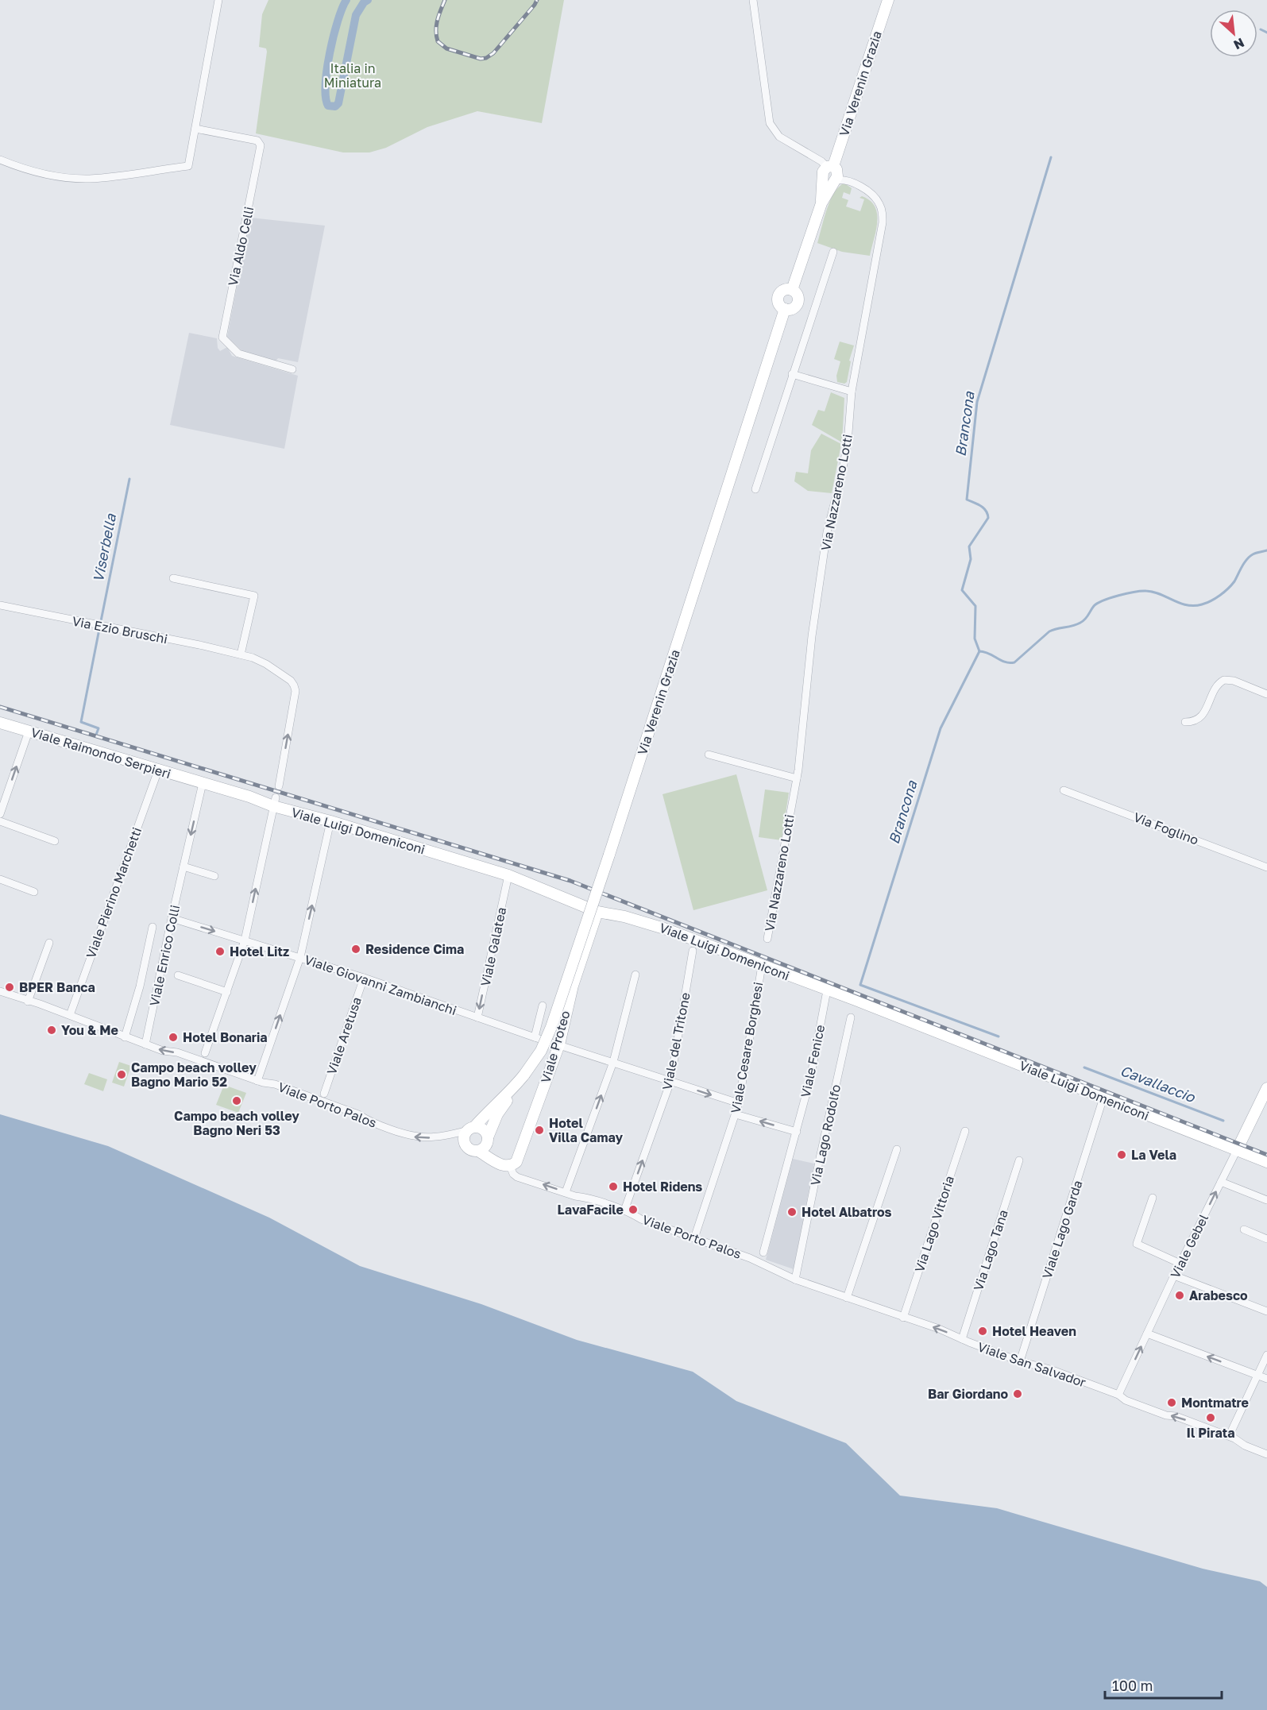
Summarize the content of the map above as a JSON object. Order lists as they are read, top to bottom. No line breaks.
{"streets":{"street":["Via Verenin Grazia","Via Aldo Celli","Via Nazzareno Lotti","Via Ezio Bruschi","Viale Raimondo Serpieri","Via Foglino","Viale Luigi Domeniconi","Viale Pierino Marchetti","Viale Galatea","Viale Enrico Colli","Viale Giovanni Zambianchi","Viale Aretusa","Viale del Tritone","Viale Proteo","Viale Cesare Borghesi","Viale Fenice","Viale Porto Palos","Via Lago Rodolfo","Via Lago Vittoria","Viale Lago Garda","Viale Gebel","Via Lago Tana","Viale San Salvador"]},"crossings":[["Via Verenin Grazia","Via Nazzareno Lotti"],["Via Verenin Grazia","Viale Porto Palos"],["Viale Raimondo Serpieri","Viale Luigi Domeniconi"],["Viale Raimondo Serpieri","Viale Pierino Marchetti"],["Viale Raimondo Serpieri","Viale Enrico Colli"],["Viale Luigi Domeniconi","Viale Galatea"],["Viale Luigi Domeniconi","Viale Enrico Colli"],["Viale Luigi Domeniconi","Viale Proteo"],["Viale Luigi Domeniconi","Viale Cesare Borghesi"],["Viale Luigi Domeniconi","Viale Fenice"],["Viale Luigi Domeniconi","Viale Lago Garda"],["Viale Luigi Domeniconi","Viale Gebel"],["Viale Pierino Marchetti","Viale Porto Palos"],["Viale Galatea","Viale Giovanni Zambianchi"],["Viale Enrico Colli","Viale Giovanni Zambianchi"],["Viale Enrico Colli","Viale Porto Palos"],["Viale Giovanni Zambianchi","Viale Aretusa"],["Viale Giovanni Zambianchi","Viale del Tritone"],["Viale Giovanni Zambianchi","Viale Proteo"],["Viale Giovanni Zambianchi","Viale Cesare Borghesi"],["Viale del Tritone","Viale Porto Palos"],["Viale Proteo","Viale Porto Palos"],["Viale Cesare Borghesi","Viale Porto Palos"],["Viale Porto Palos","Via Lago Rodolfo"],["Viale Porto Palos","Viale San Salvador"],["Via Lago Rodolfo","Viale San Salvador"],["Via Lago Vittoria","Viale San Salvador"],["Viale Lago Garda","Viale San Salvador"],["Viale Gebel","Viale San Salvador"],["Via Lago Tana","Viale San Salvador"]],"one_way":["Viale Galatea","Viale Porto Palos","Viale Gebel","Viale San Salvador"],"water":["Brancona","Viserbella","Cavallaccio"],"parks":["Italia in Miniatura"],"places":["Residence Cima","Hotel Litz","BPER Banca","You & Me","Hotel Bonaria","Campo beach volley Bagno Mario 52","Campo beach volley Bagno Neri 53","Hotel Villa Camay","La Vela","Hotel Ridens","LavaFacile","Hotel Albatros","Arabesco","Hotel Heaven","Bar Giordano","Montmatre","Il Pirata"],"scale_bar":"100 m","north":"bottom right"}
